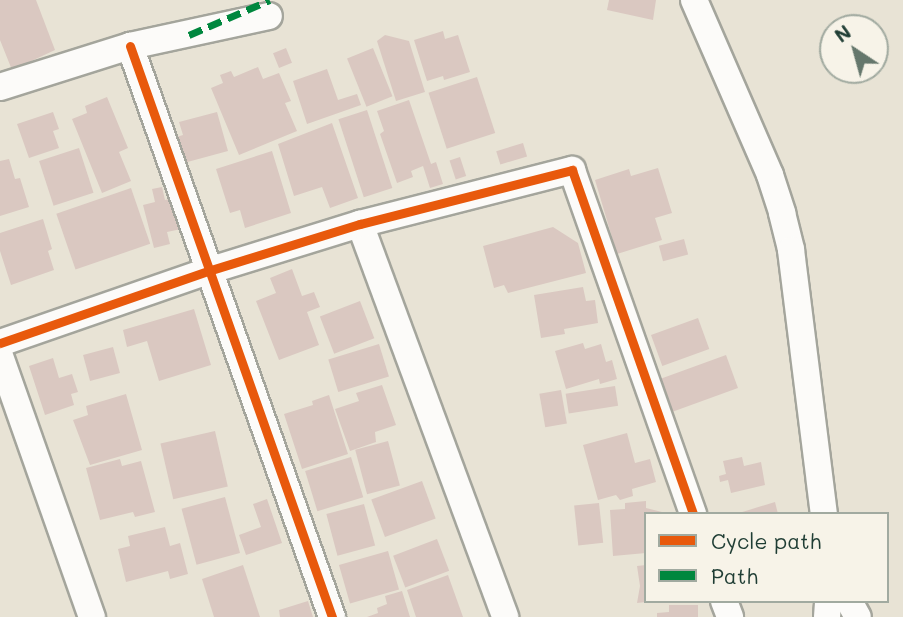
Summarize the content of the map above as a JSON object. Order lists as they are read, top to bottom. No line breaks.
{"legend":["Cycle path","Path"],"north":"top left"}
